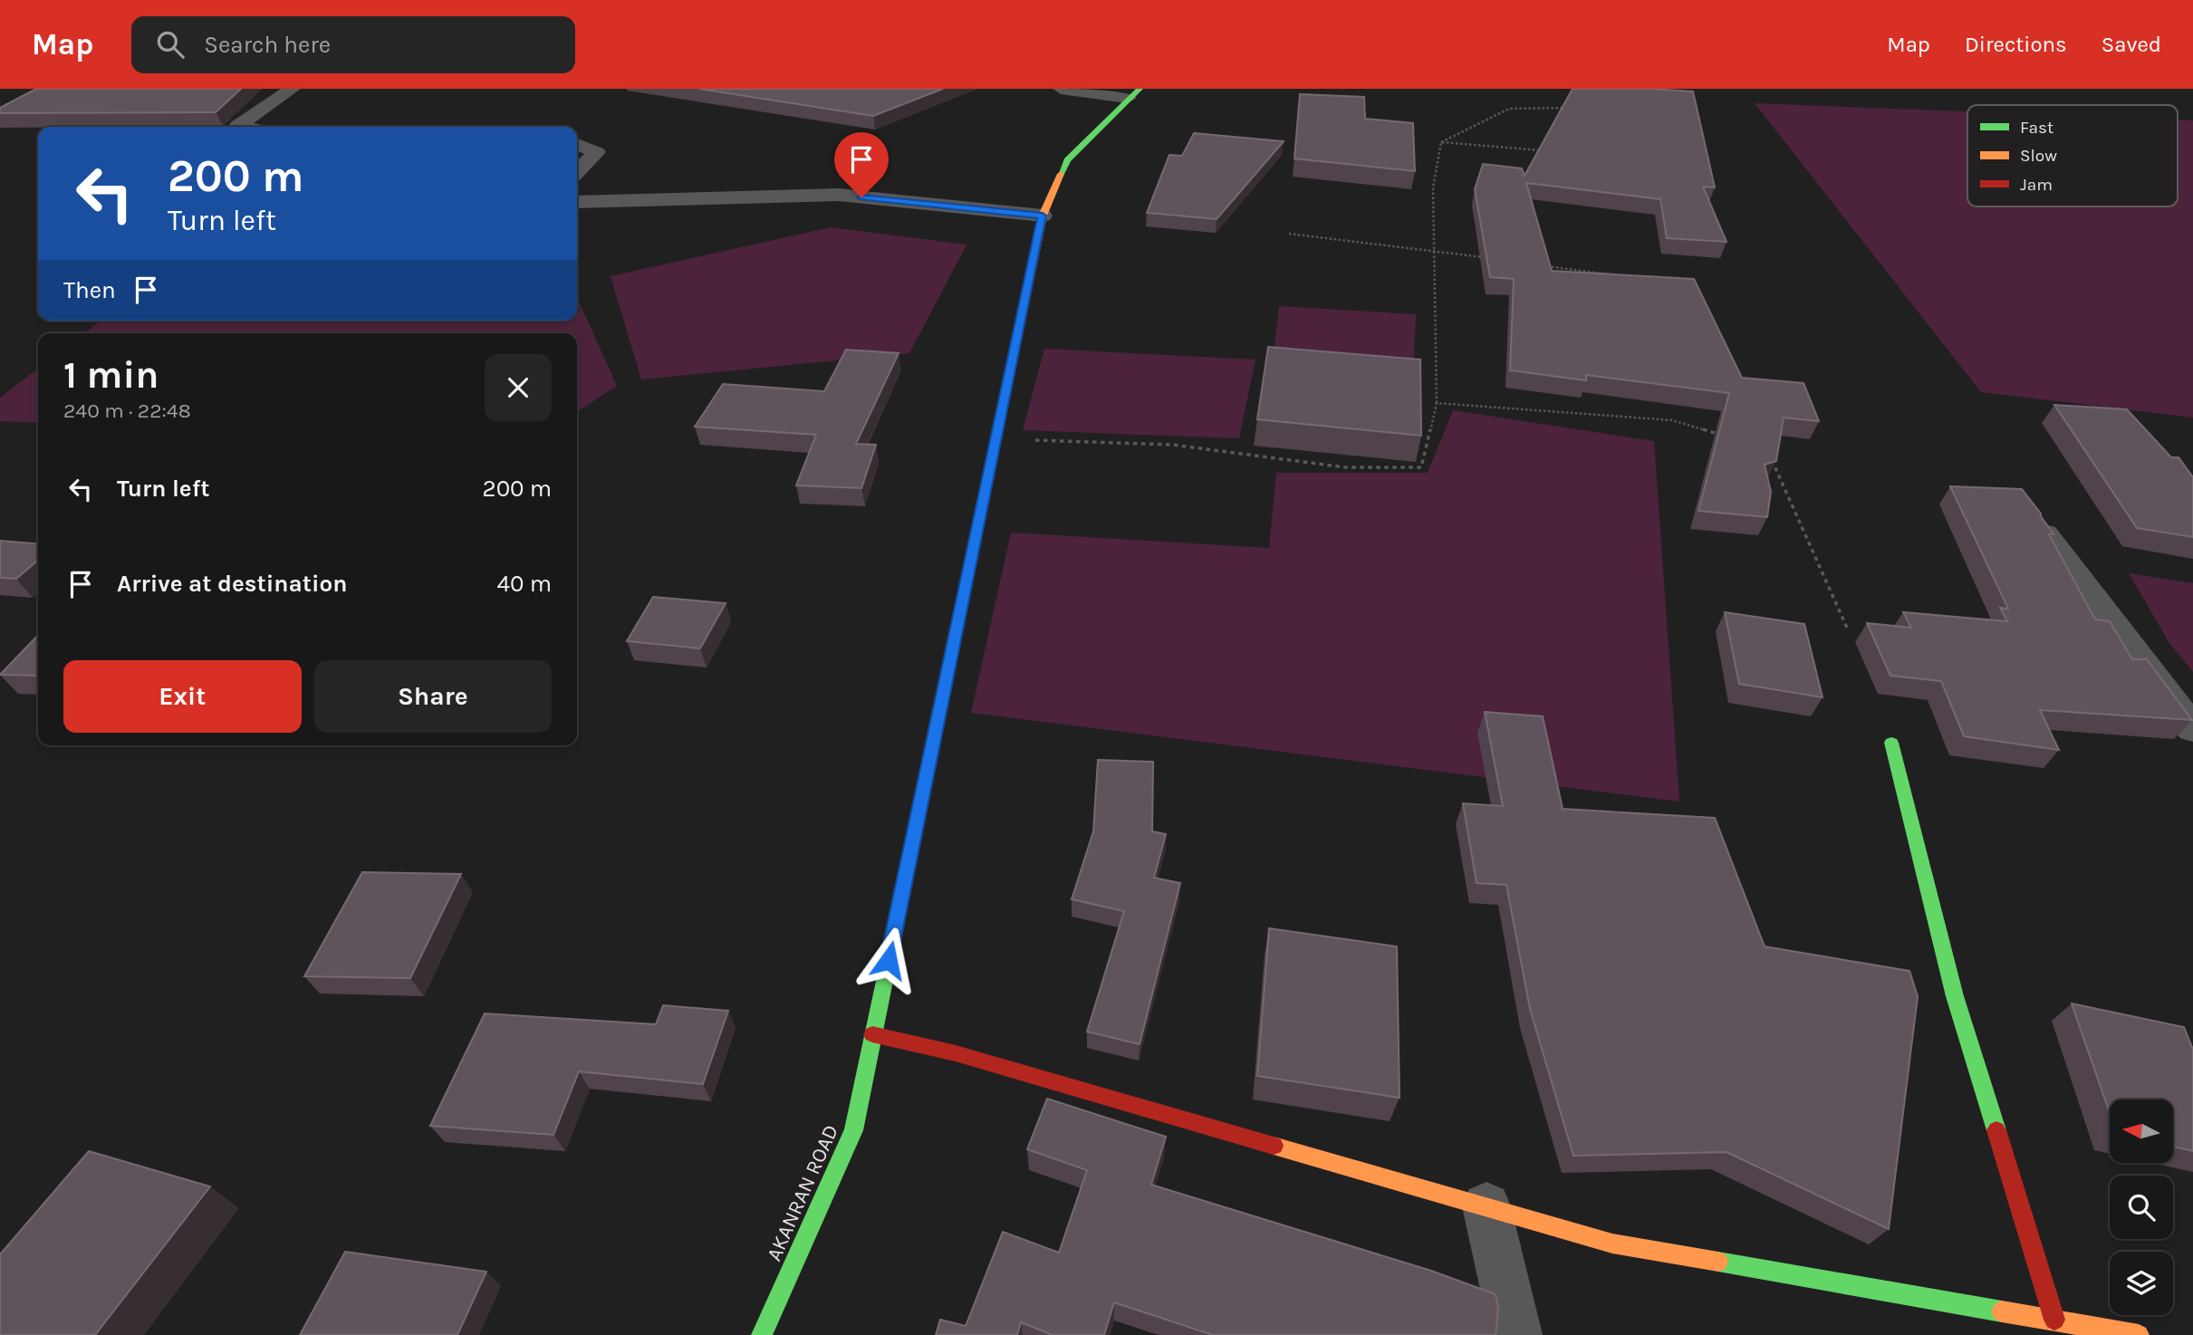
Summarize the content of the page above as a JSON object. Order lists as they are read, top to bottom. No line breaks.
{"streets":{"main road":["AKANRAN ROAD"]},"legend":["Fast","Slow","Jam"],"north":"left","page":{"header":"Map","search":"Search here","nav":["Map","Directions","Saved"],"turn":["200 m","Turn left"],"then":"Then","heading":["1 min","240 m · 22:48"],"list":[{"name":"Turn left","value":"200 m"},{"name":"Arrive at destination","value":"40 m"}],"buttons":["Exit","Share"]}}
